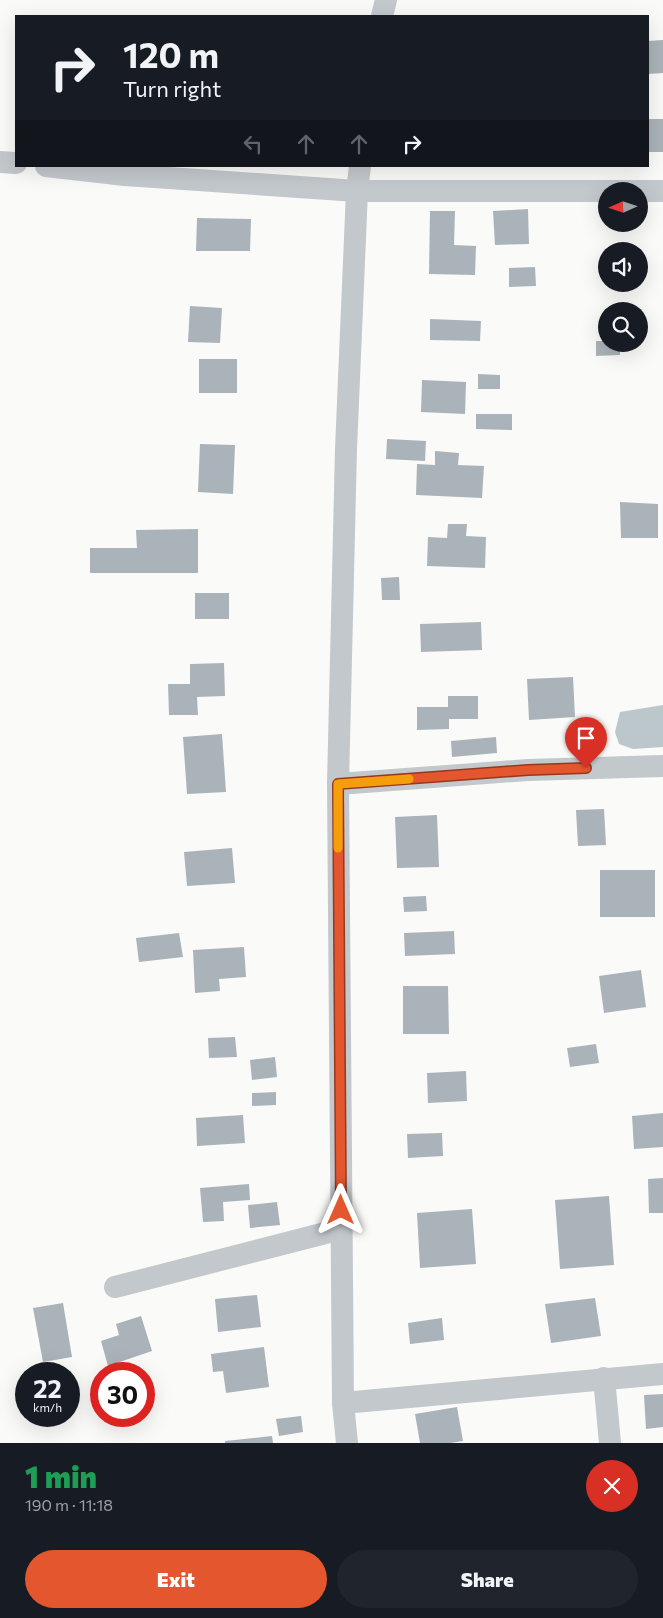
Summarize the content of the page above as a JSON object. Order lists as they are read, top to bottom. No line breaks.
{"north":"left","page":{"turn":["120 m","Turn right"],"speed":"22 km/h","limit":"30","heading":["1 min","190 m · 11:18"],"buttons":["Exit","Share"]}}
